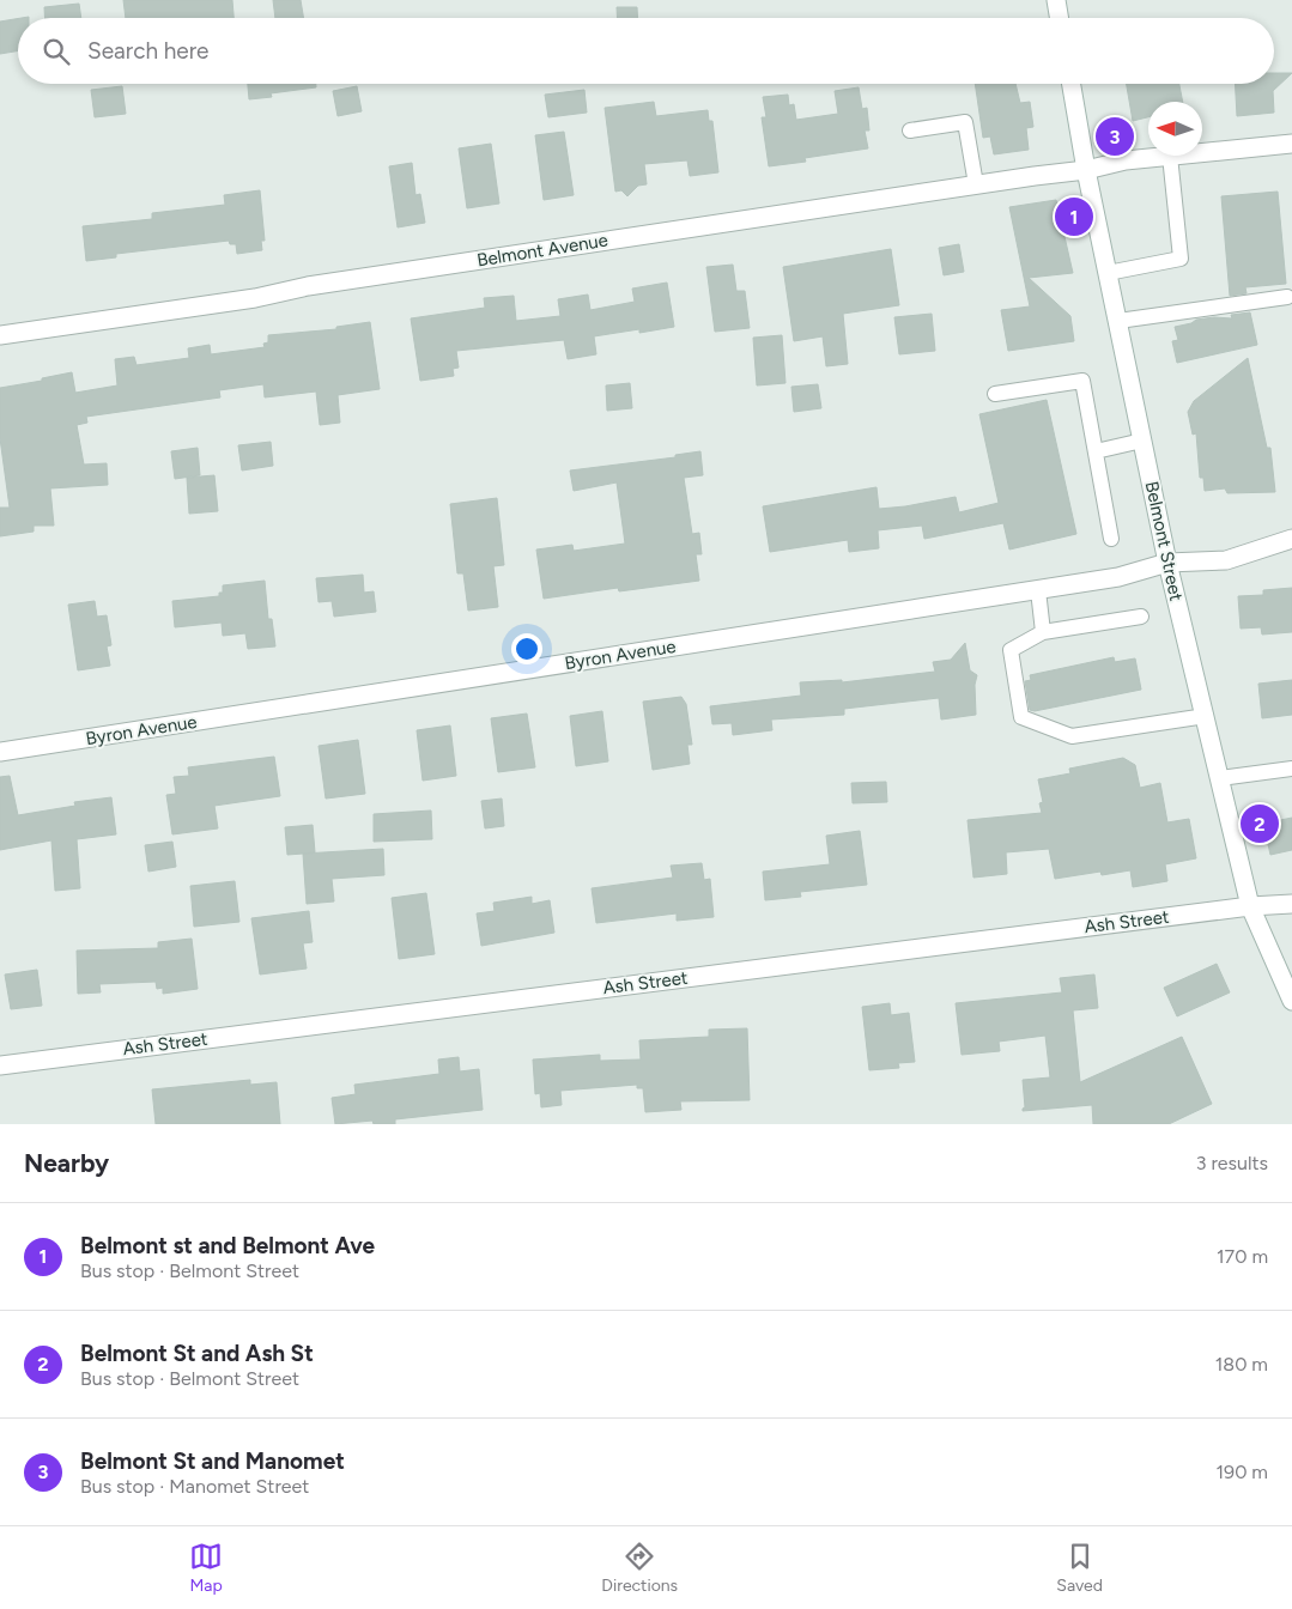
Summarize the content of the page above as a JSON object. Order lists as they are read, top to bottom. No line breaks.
{"streets":{"street":["Belmont Avenue","Belmont Street","Byron Avenue","Ash Street"]},"crossings":[["Belmont Avenue","Belmont Street"],["Belmont Street","Byron Avenue"],["Belmont Street","Ash Street"]],"north":"left","page":{"search":"Search here","pins":["3","1","2"],"heading":["Nearby","3 results"],"list":[{"mark":"1","name":"Belmont st and Belmont Ave","note":"Bus stop · Belmont Street","value":"170 m"},{"mark":"2","name":"Belmont St and Ash St","note":"Bus stop · Belmont Street","value":"180 m"},{"mark":"3","name":"Belmont St and Manomet","note":"Bus stop · Manomet Street","value":"190 m"}],"nav":["Map","Directions","Saved"]}}
